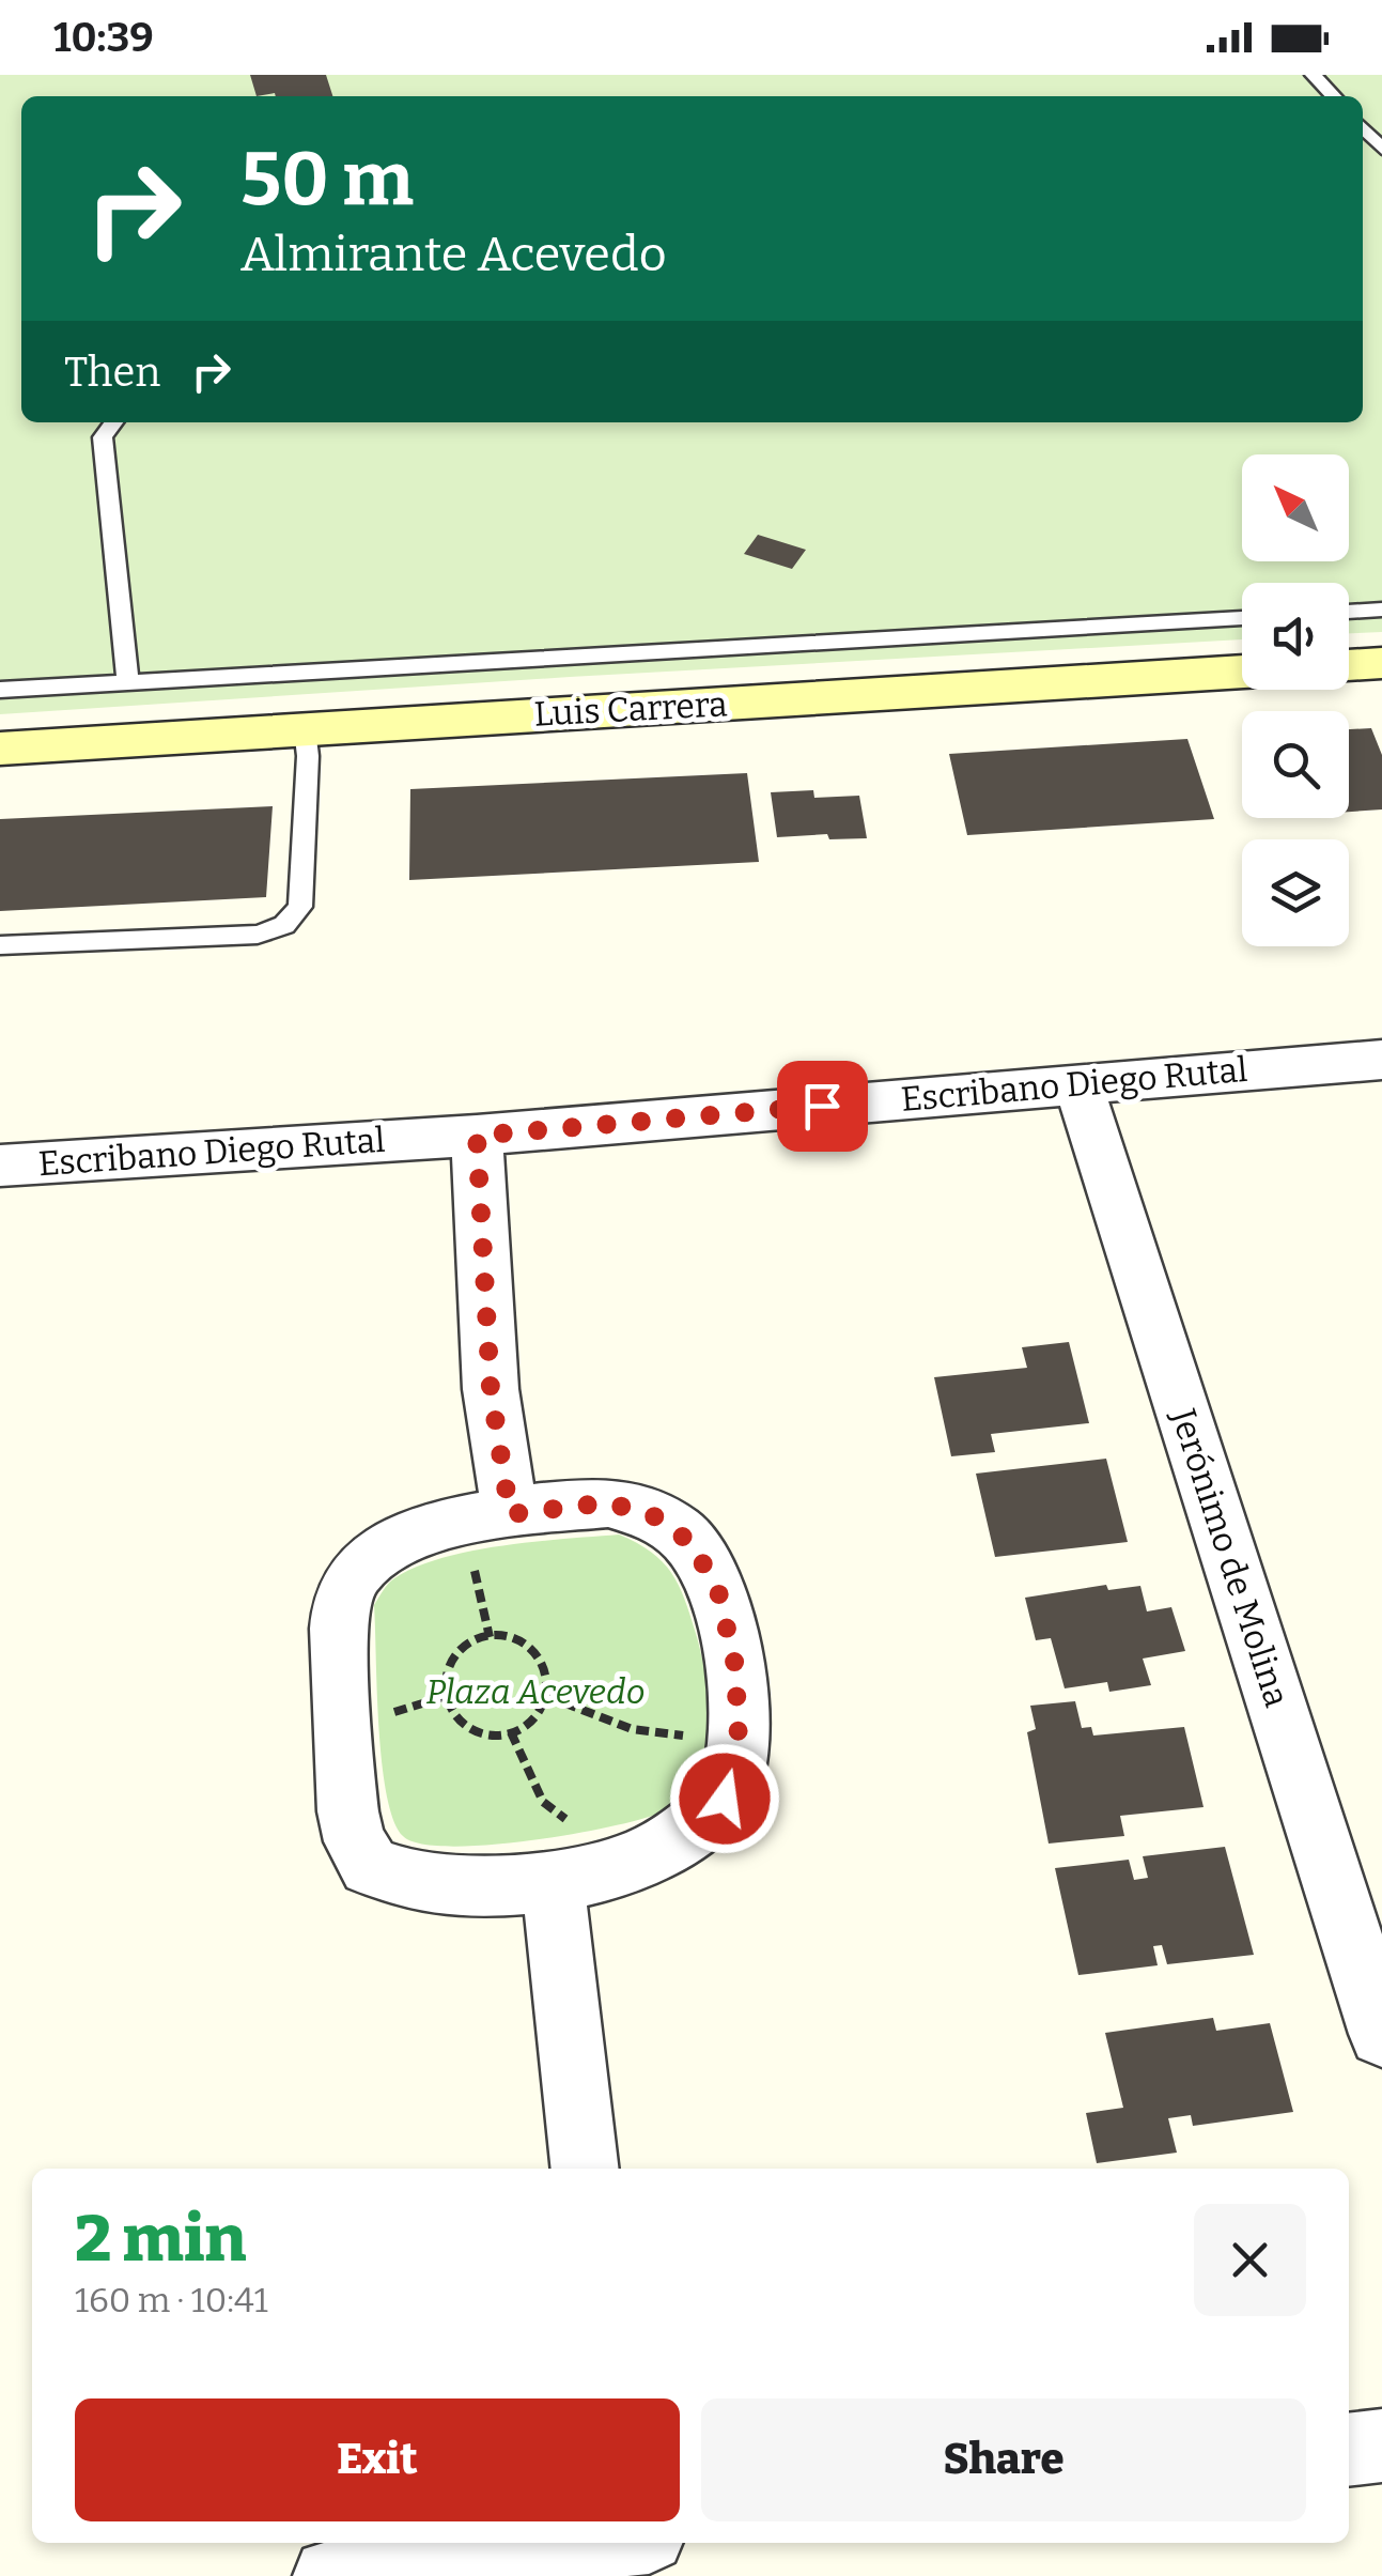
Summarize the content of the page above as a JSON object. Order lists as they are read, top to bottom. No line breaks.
{"streets":{"street":["Luis Carrera","Escribano Diego Rutal","Jerónimo de Molina"]},"crossings":[["Escribano Diego Rutal","Jerónimo de Molina"]],"parks":["Plaza Acevedo"],"north":"top left","page":{"status":"10:39","turn":["50 m","Almirante Acevedo"],"then":"Then","heading":["2 min","160 m · 10:41"],"buttons":["Exit","Share"]}}
